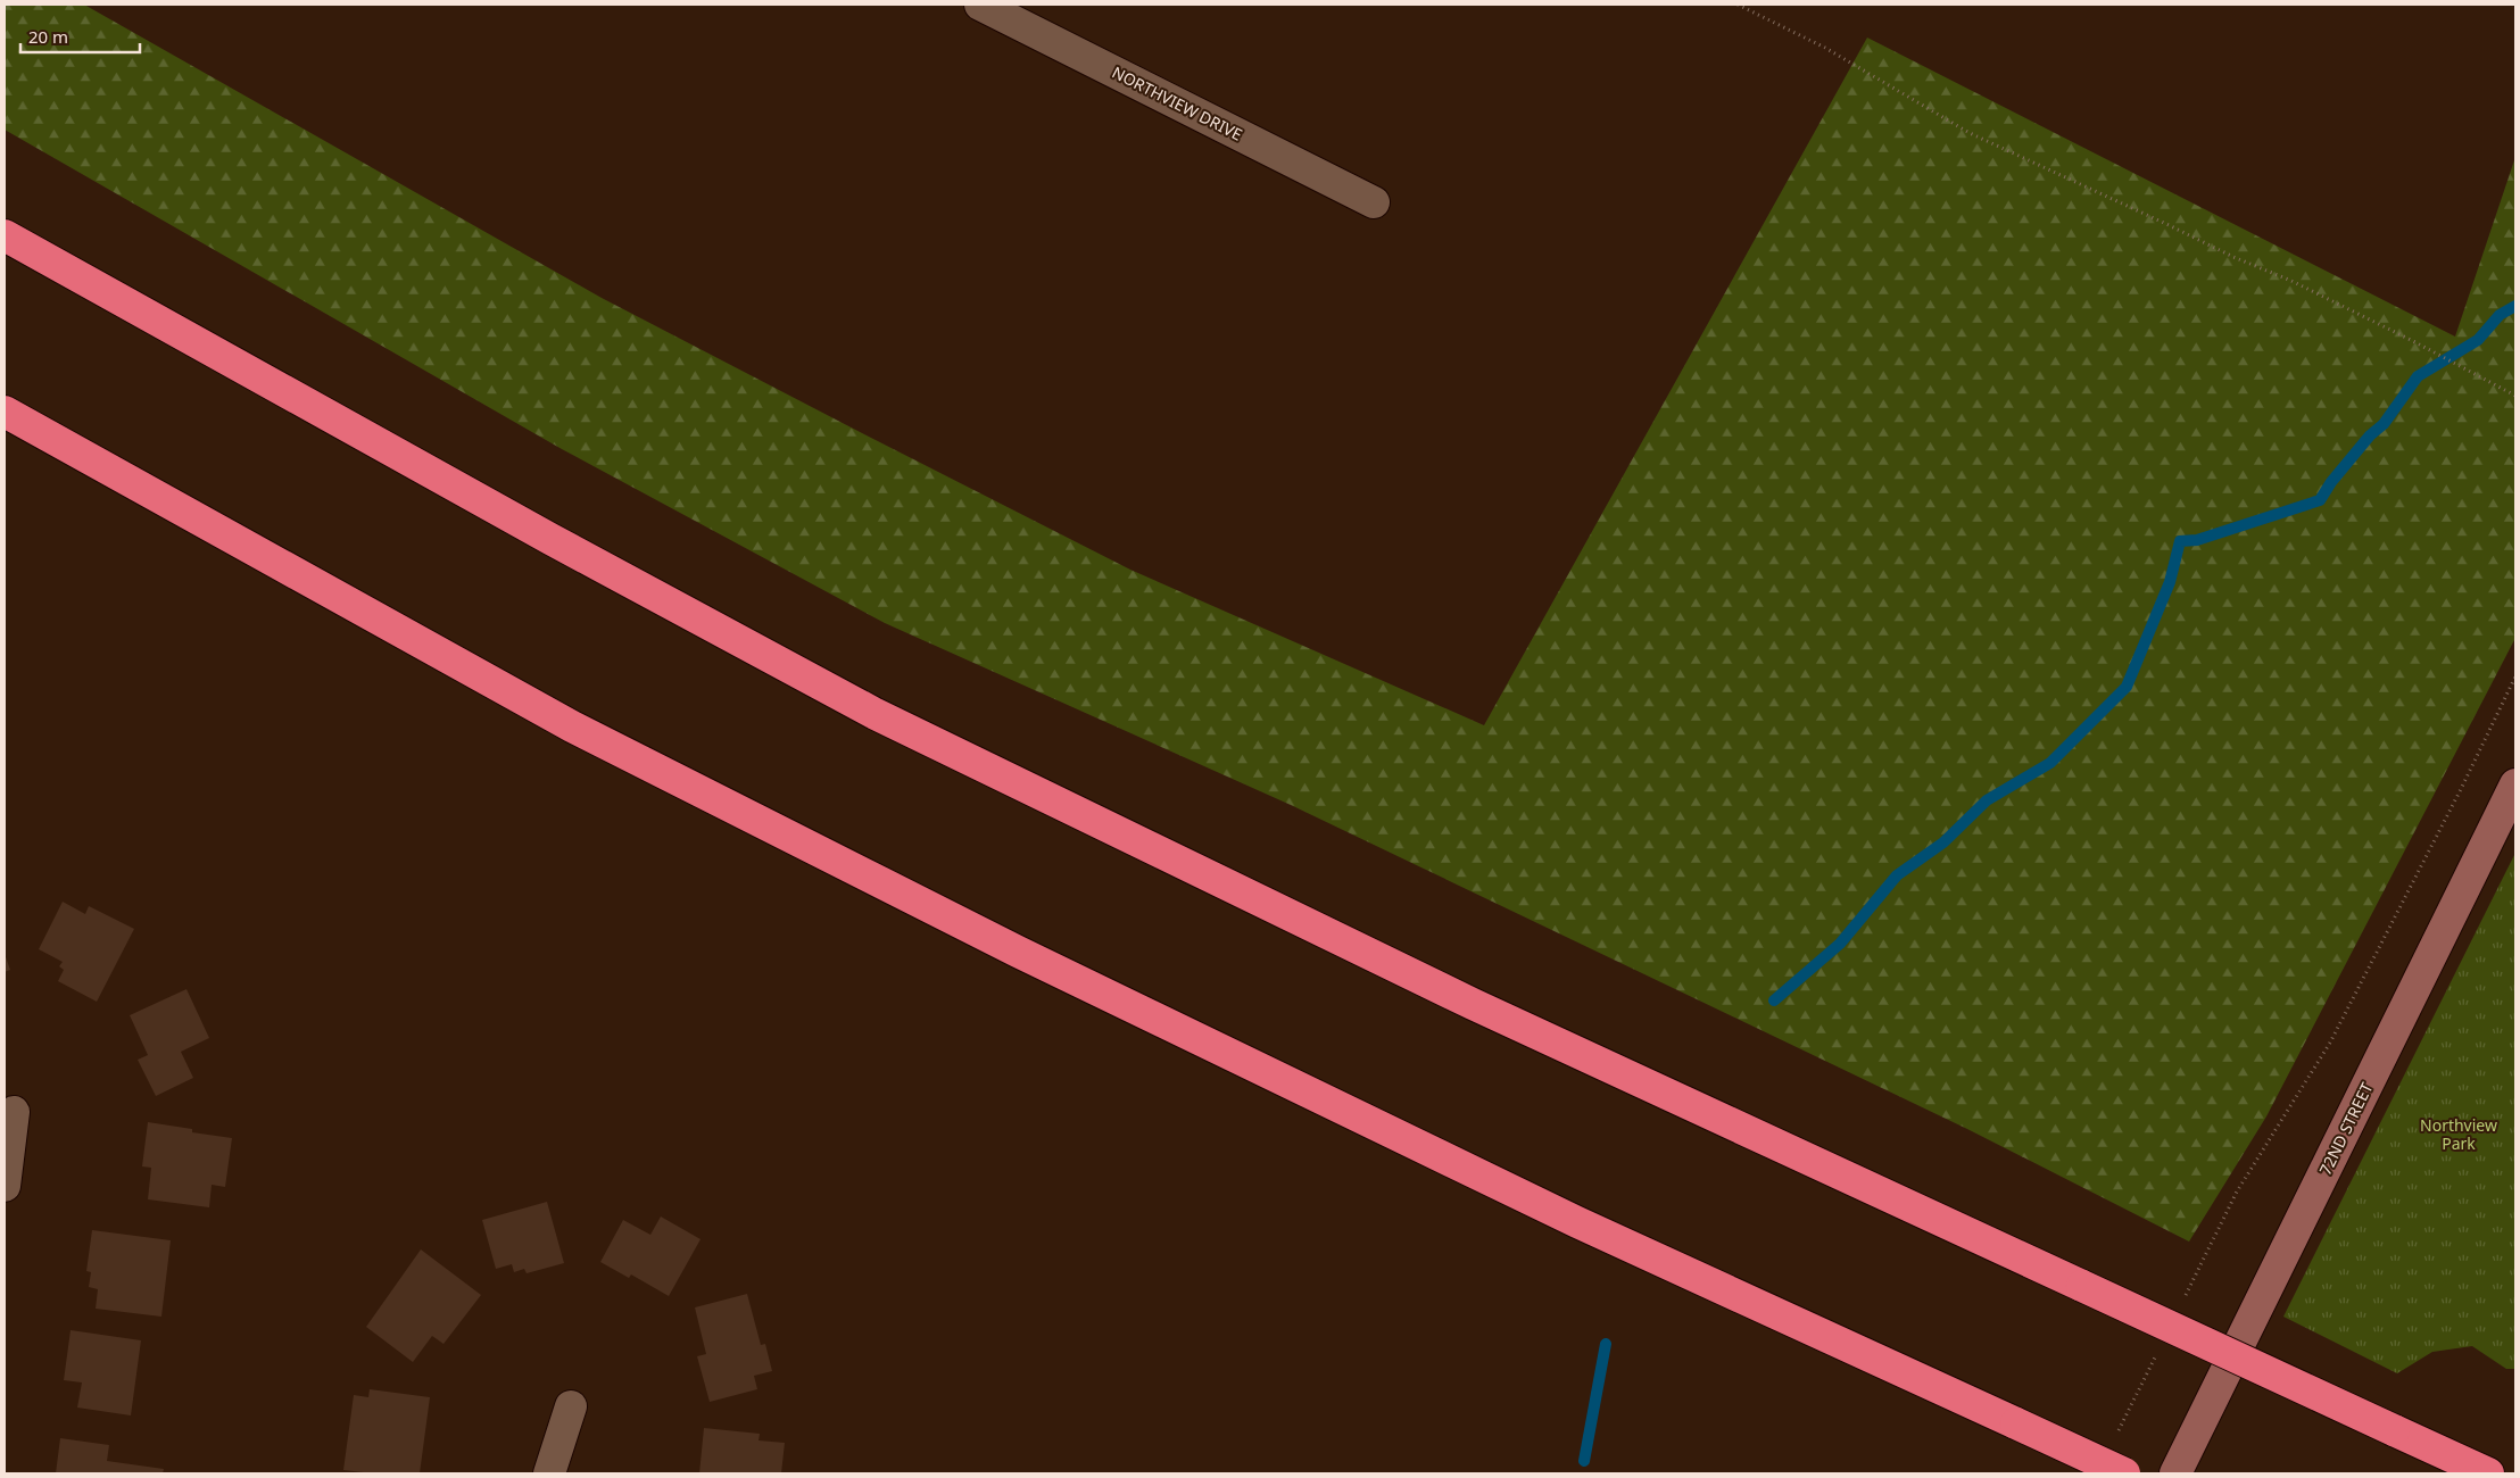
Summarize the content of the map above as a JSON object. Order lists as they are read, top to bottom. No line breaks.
{"streets":{"street":["NORTHVIEW DRIVE","72ND STREET"]},"parks":["Northview Park"],"scale_bar":"20 m"}
